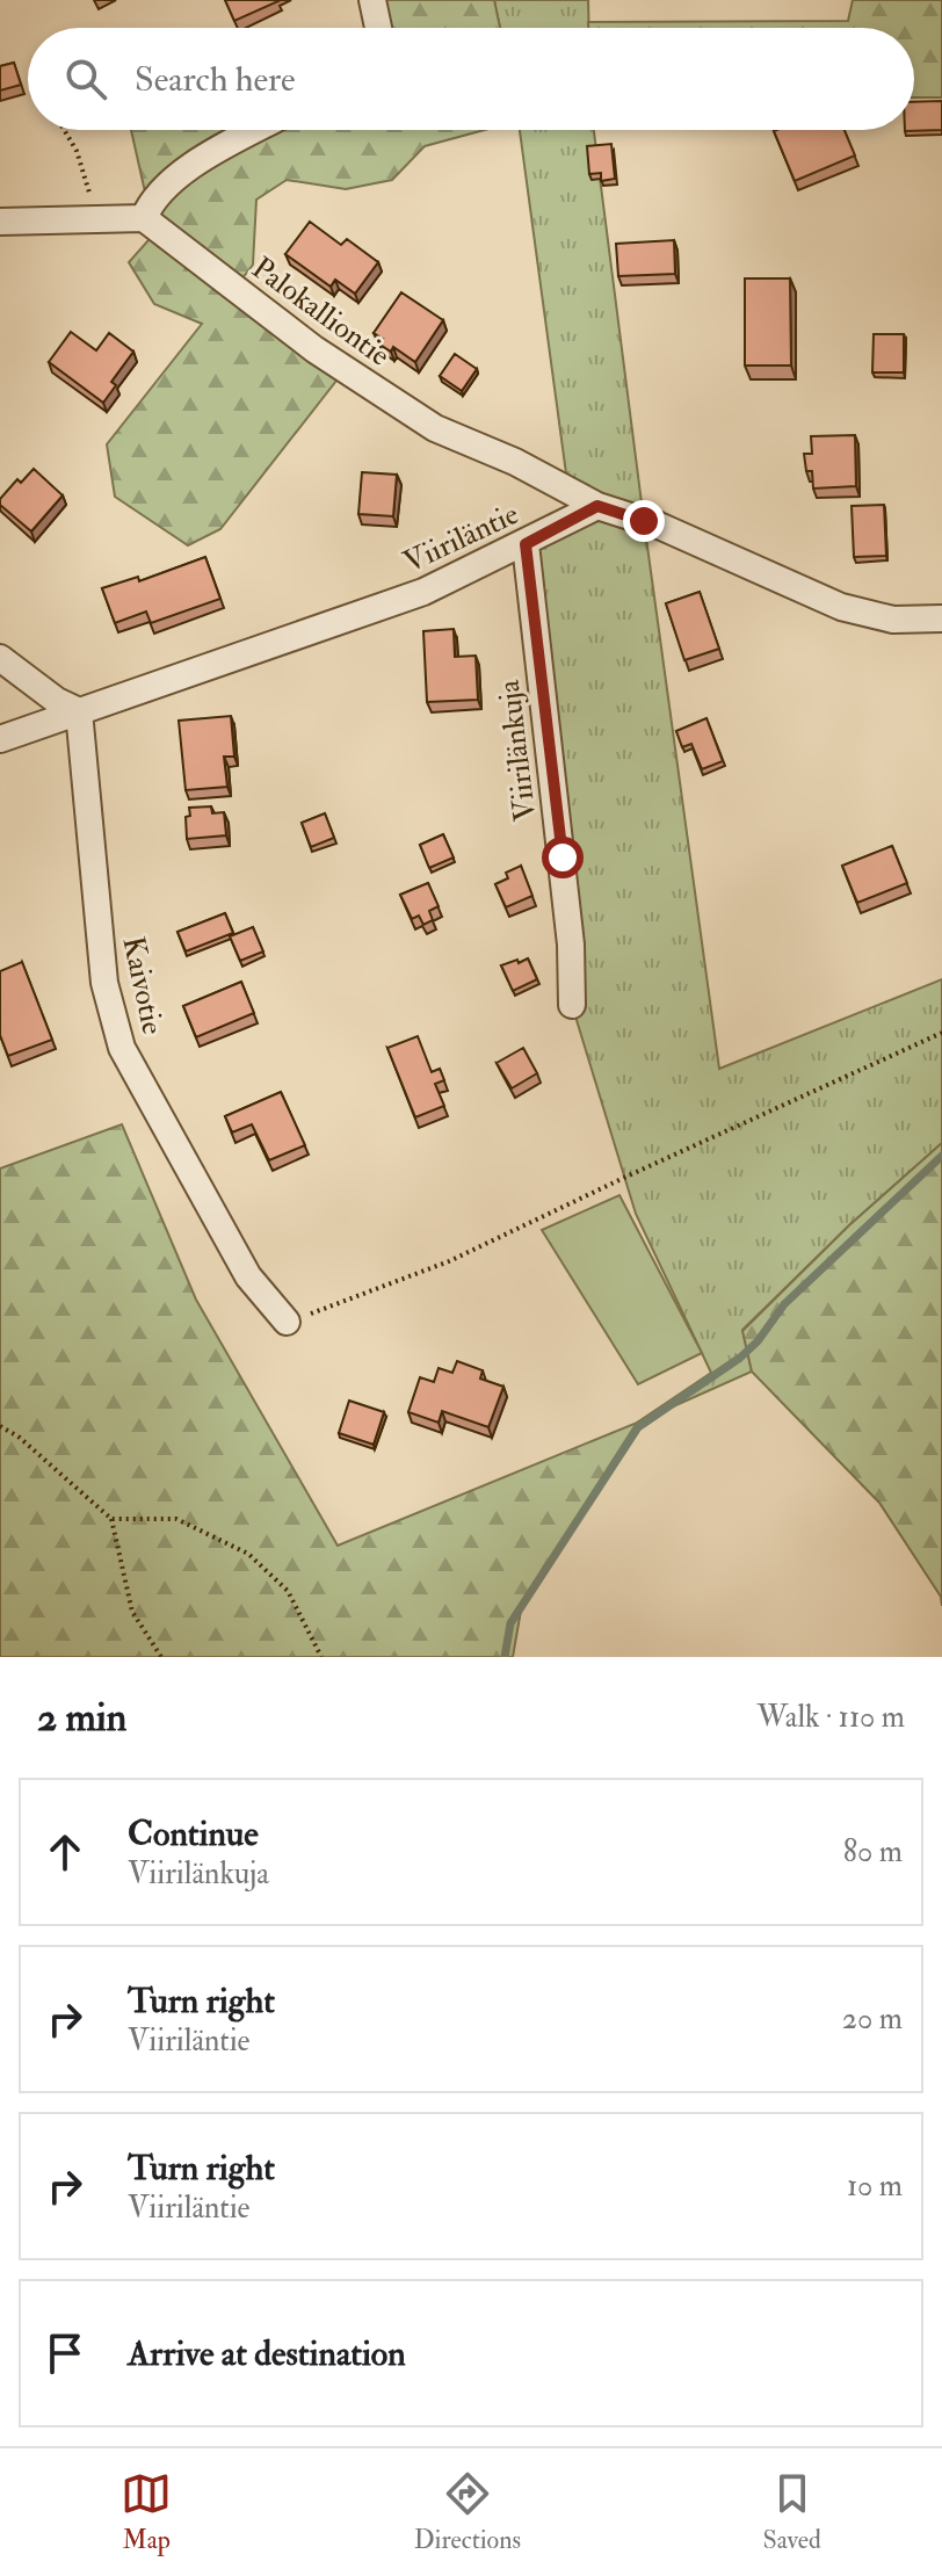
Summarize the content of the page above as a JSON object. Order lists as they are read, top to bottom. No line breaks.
{"streets":{"street":["Palokalliontie","Viiriläntie","Viirilänkuja","Kaivotie"]},"crossings":[["Palokalliontie","Viiriläntie"],["Viiriläntie","Viirilänkuja"],["Viiriläntie","Kaivotie"]],"page":{"search":"Search here","heading":["2 min","Walk · 110 m"],"list":[["Continue","Viirilänkuja","80 m"],["Turn right","Viiriläntie","20 m"],["Turn right","Viiriläntie","10 m"],"Arrive at destination"],"nav":["Map","Directions","Saved"]}}
